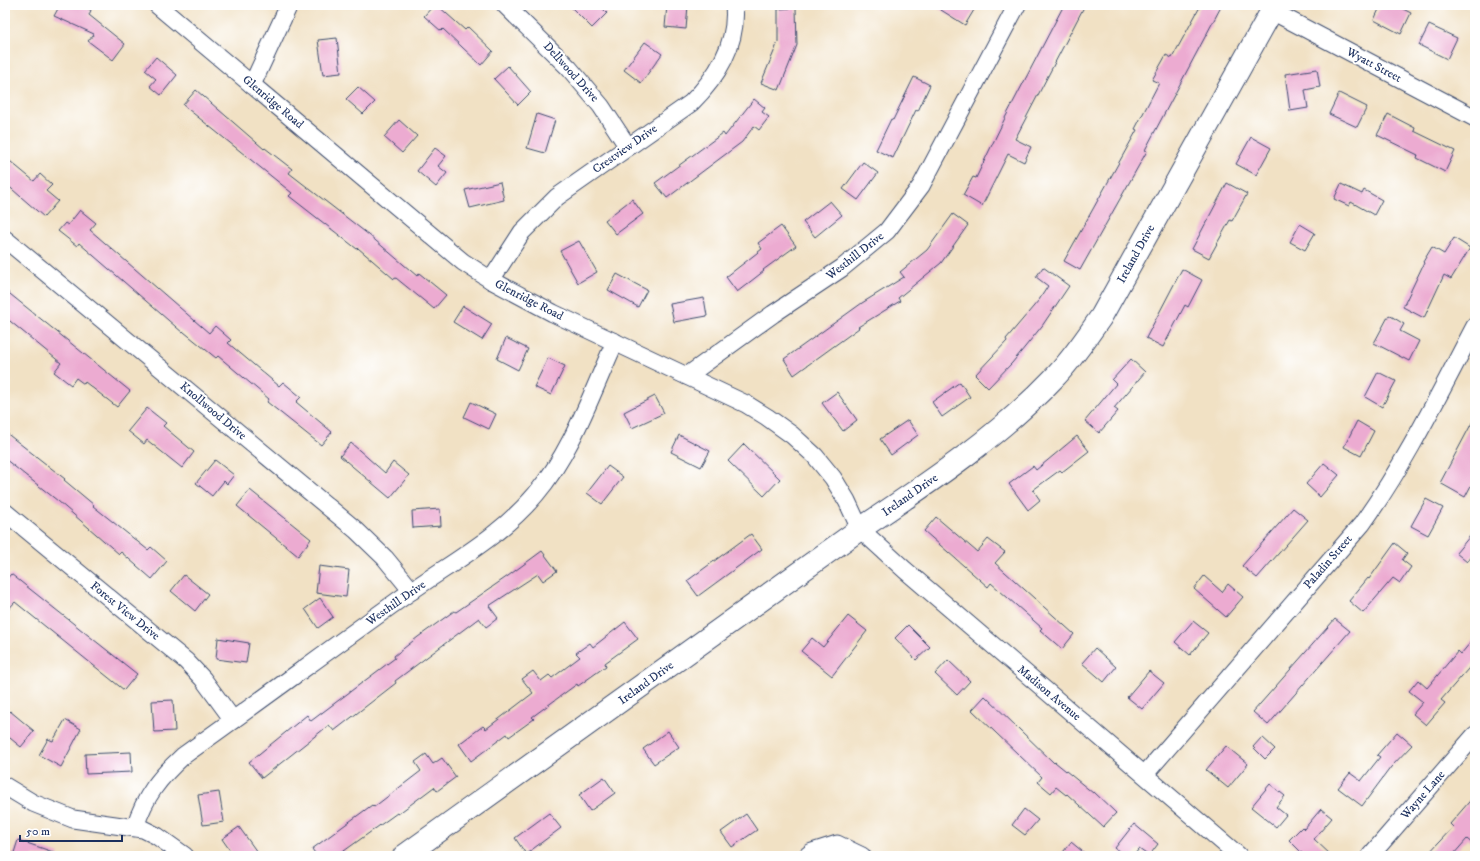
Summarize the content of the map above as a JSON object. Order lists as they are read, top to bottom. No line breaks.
{"streets":{"main road":["Ireland Drive"],"street":["Wyatt Street","Dellwood Drive","Glenridge Road","Crestview Drive","Westhill Drive","Knollwood Drive","Paladin Street","Forest View Drive","Madison Avenue","Wayne Lane"]},"crossings":[["Wyatt Street","Ireland Drive"],["Dellwood Drive","Crestview Drive"],["Glenridge Road","Crestview Drive"],["Glenridge Road","Ireland Drive"],["Glenridge Road","Westhill Drive"],["Glenridge Road","Madison Avenue"],["Ireland Drive","Madison Avenue"],["Westhill Drive","Knollwood Drive"],["Westhill Drive","Forest View Drive"],["Paladin Street","Madison Avenue"]],"scale_bar":"50 m"}
